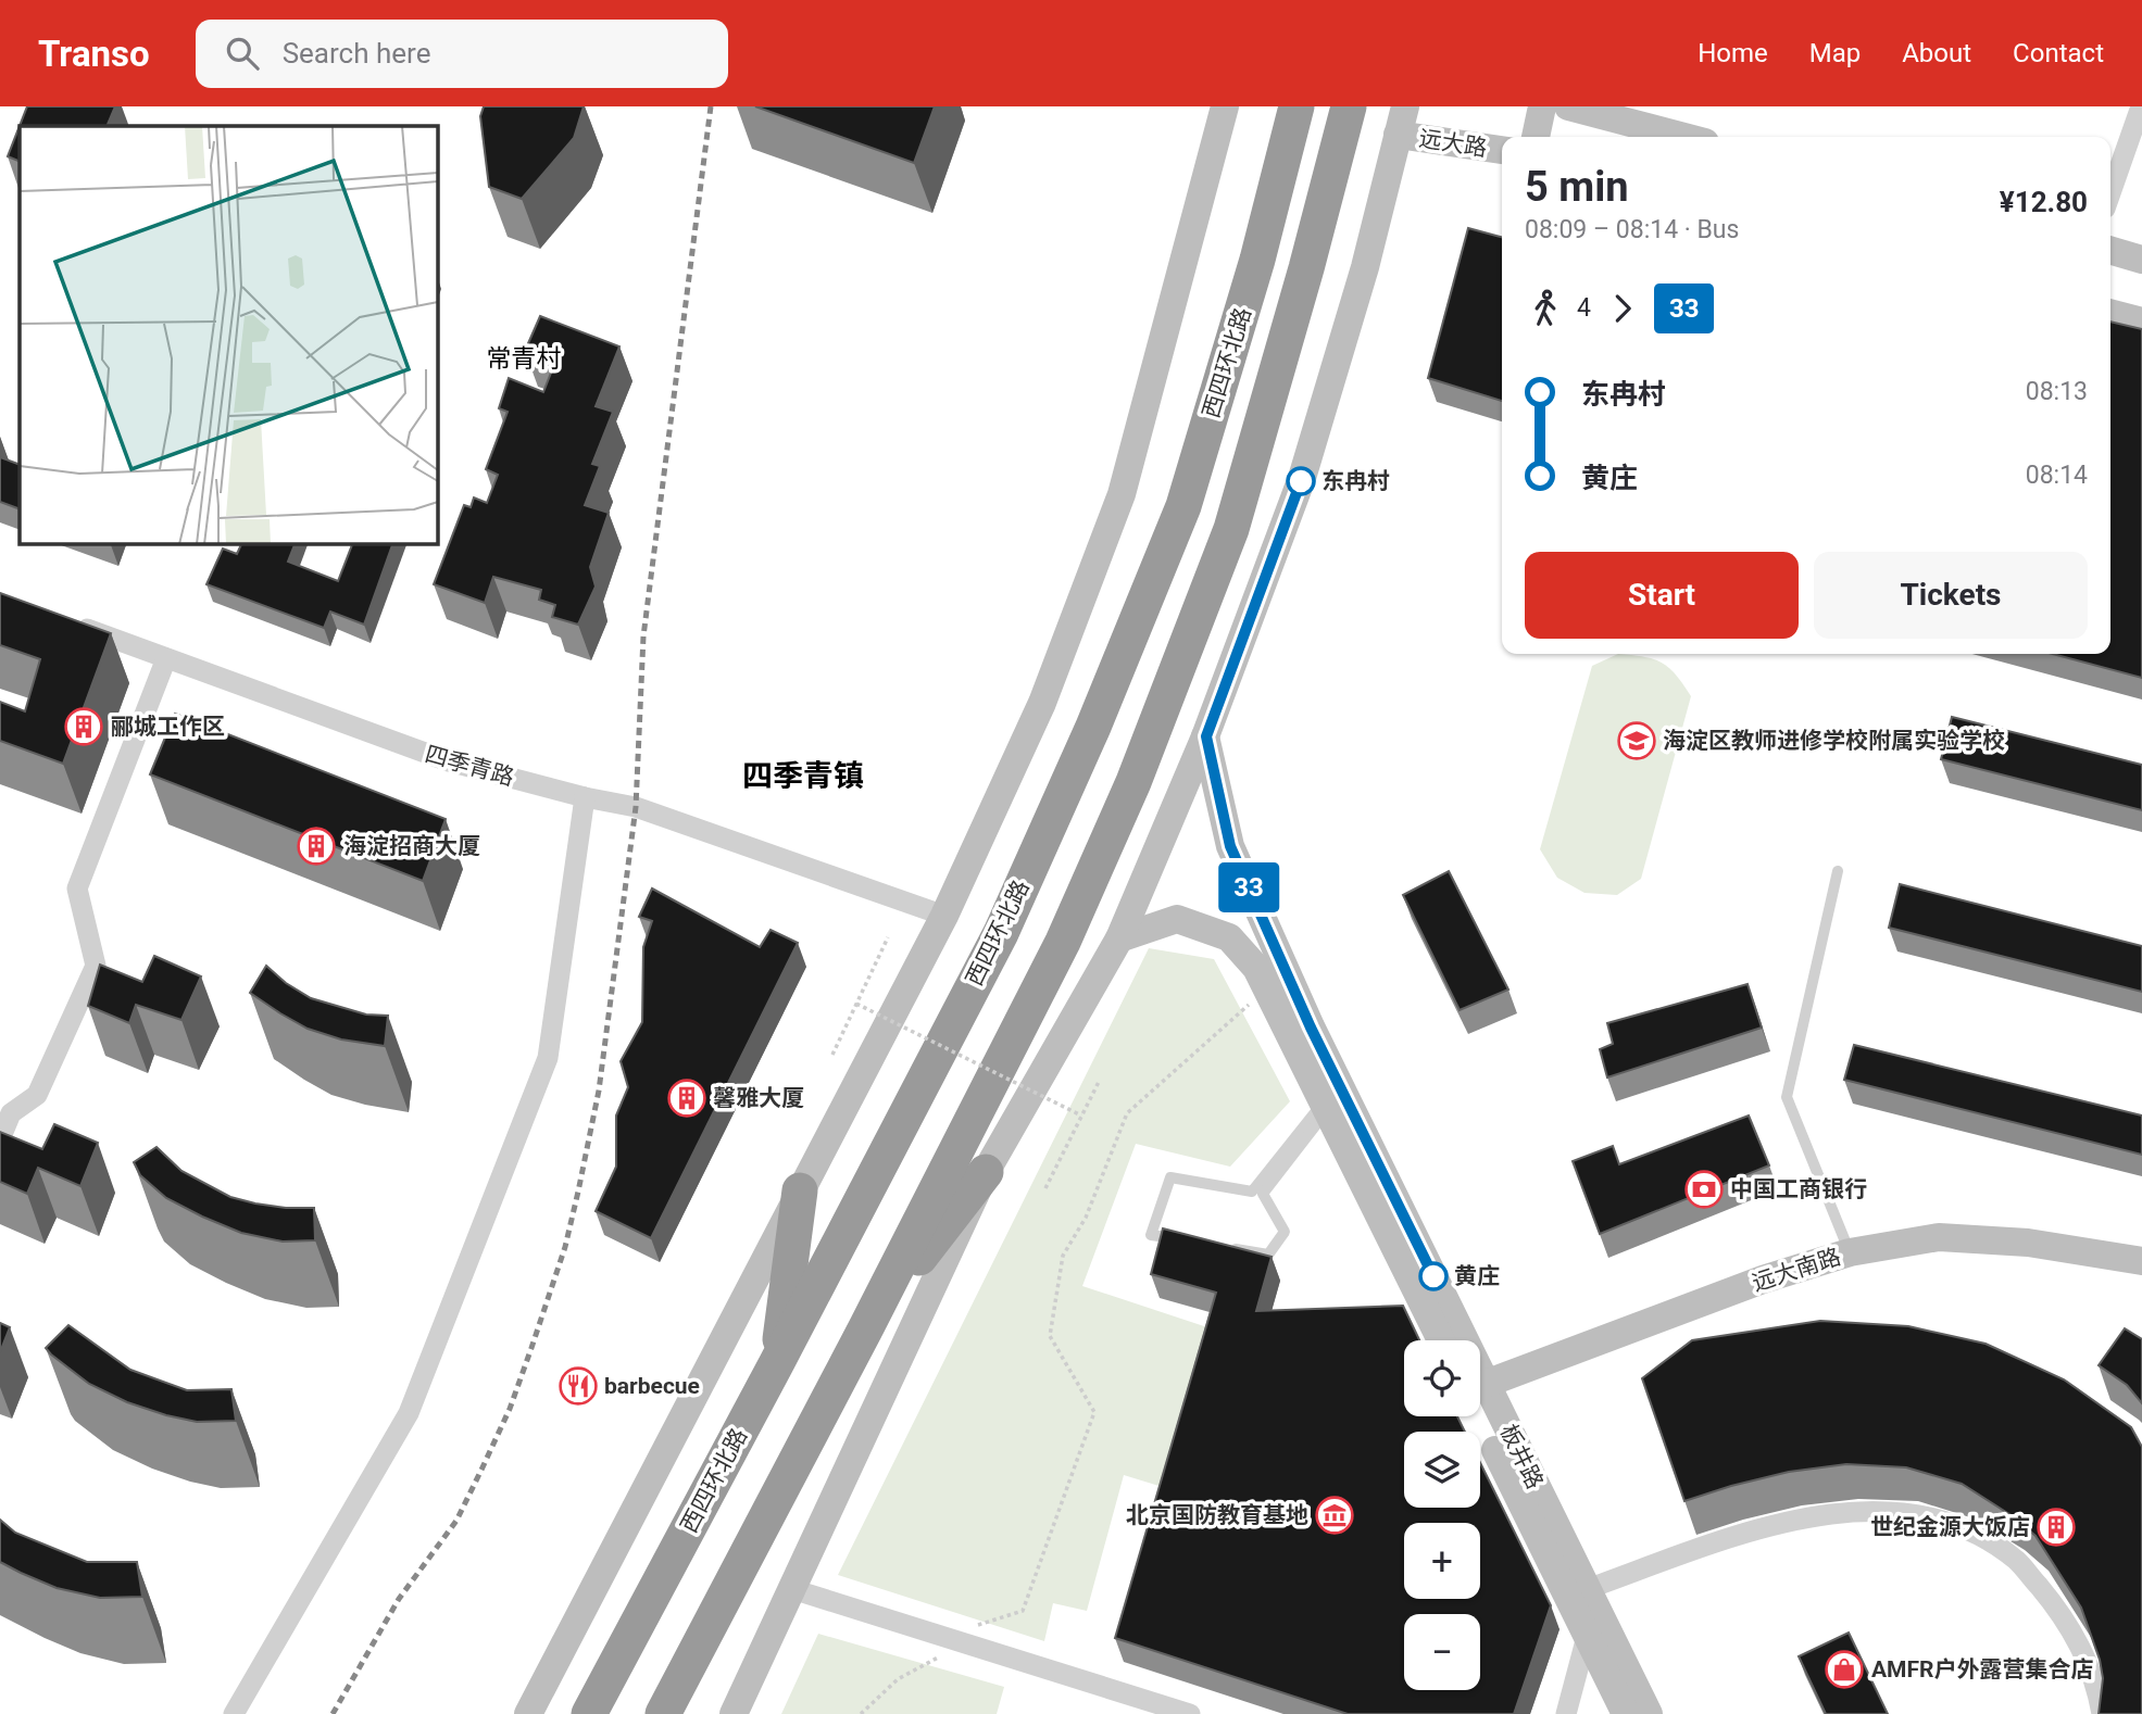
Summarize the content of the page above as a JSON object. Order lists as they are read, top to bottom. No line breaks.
{"streets":{"highway":["西四环北路"],"street":["远大路","四季青路","远大南路","板井路"]},"districts":["常青村","四季青镇"],"places":{"other":["东冉村","黄庄"],"building":["郦城工作区","海淀招商大厦","馨雅大厦","世纪金源大饭店"],"school or university":["海淀区教师进修学校附属实验学校"],"bank":["中国工商银行"],"restaurant":["barbecue"],"museum":["北京国防教育基地"],"shop":["AMFR户外露营集合店"]},"lines":["bus line 33"],"page":{"header":"Transo","search":"Search here","nav":["Home","Map","About","Contact"],"on_map":"33","heading":["5 min","08:09 – 08:14 · Bus","¥12.80"],"legs":["4","33"],"list":[{"name":"东冉村","value":"08:13"},{"name":"黄庄","value":"08:14"}],"buttons":["Start","Tickets"],"map_buttons":["+","−"]}}
